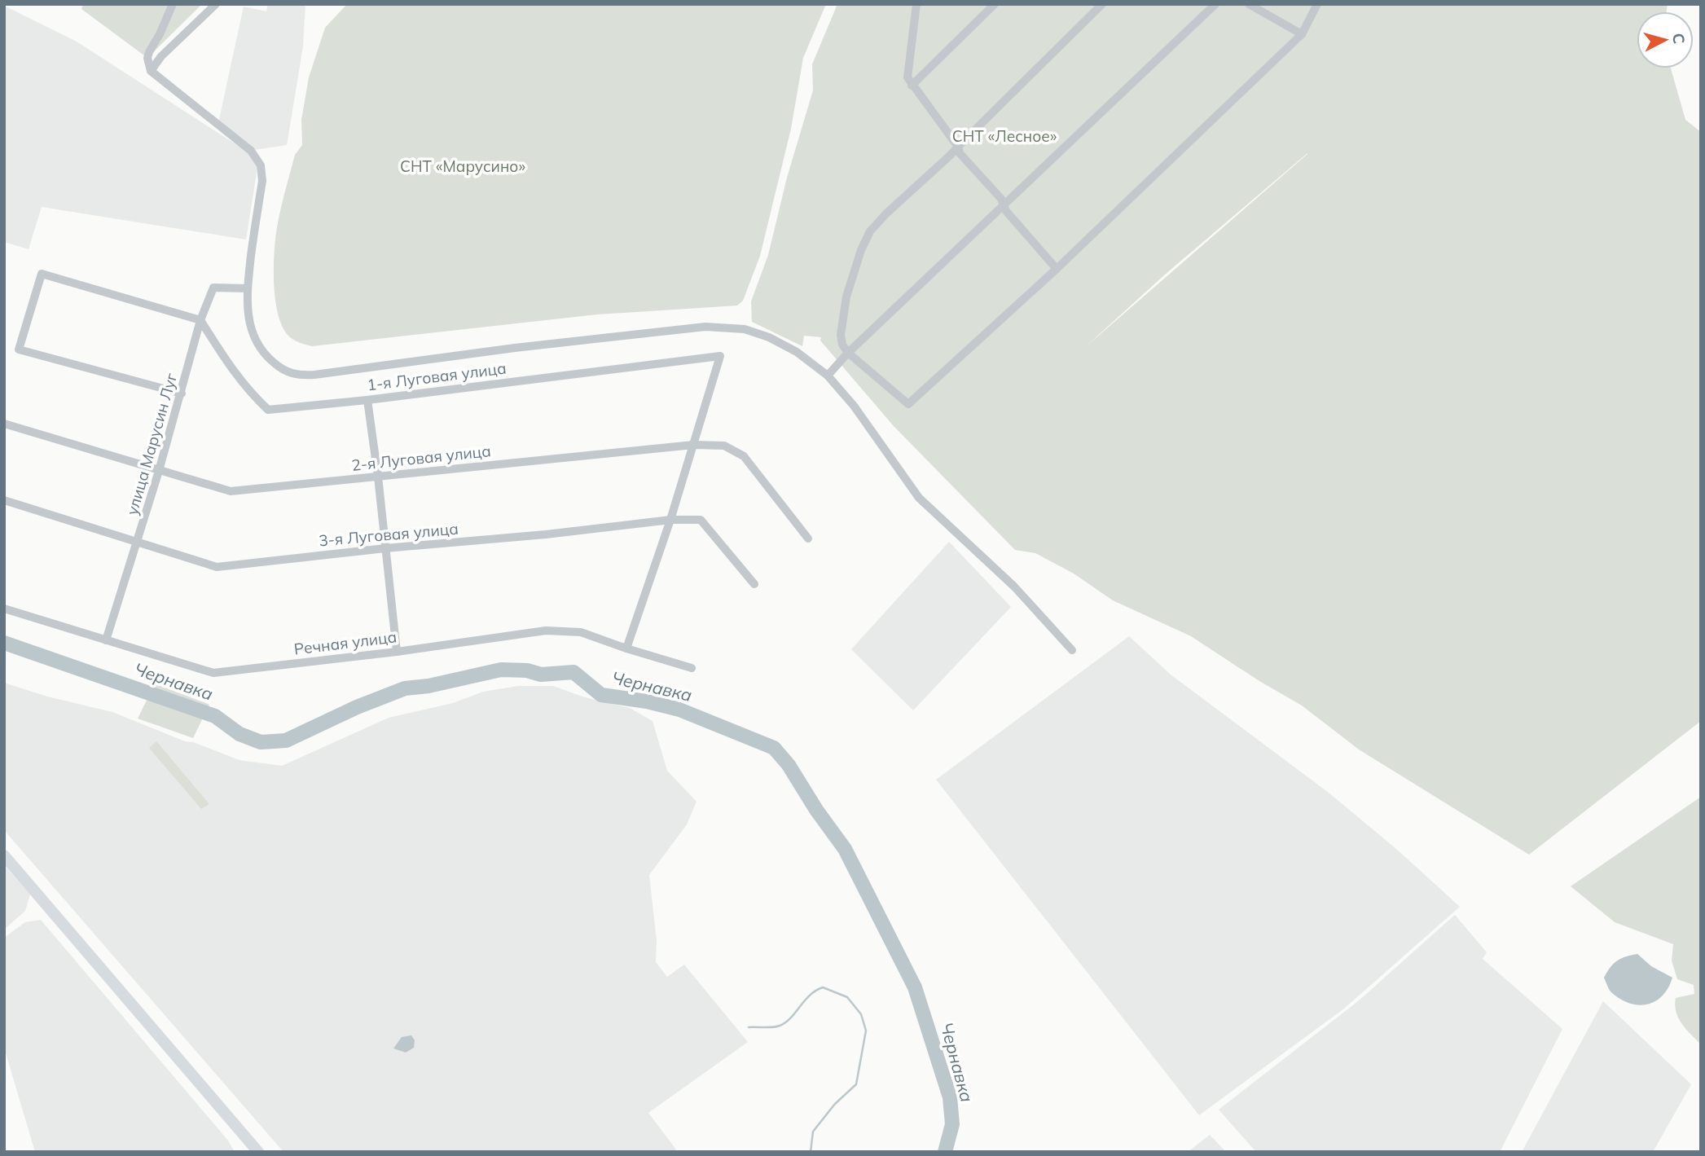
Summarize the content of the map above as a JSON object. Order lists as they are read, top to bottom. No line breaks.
{"streets":{"street":["1-я Луговая улица","улица Марусин Луг","2-я Луговая улица","3-я Луговая улица","Речная улица"]},"crossings":[["1-я Луговая улица","улица Марусин Луг"],["1-я Луговая улица","2-я Луговая улица"],["улица Марусин Луг","2-я Луговая улица"],["улица Марусин Луг","3-я Луговая улица"],["улица Марусин Луг","Речная улица"]],"water":["Чернавка"],"parks":["СНТ «Лесное»","СНТ «Марусино»"],"north":"right"}
